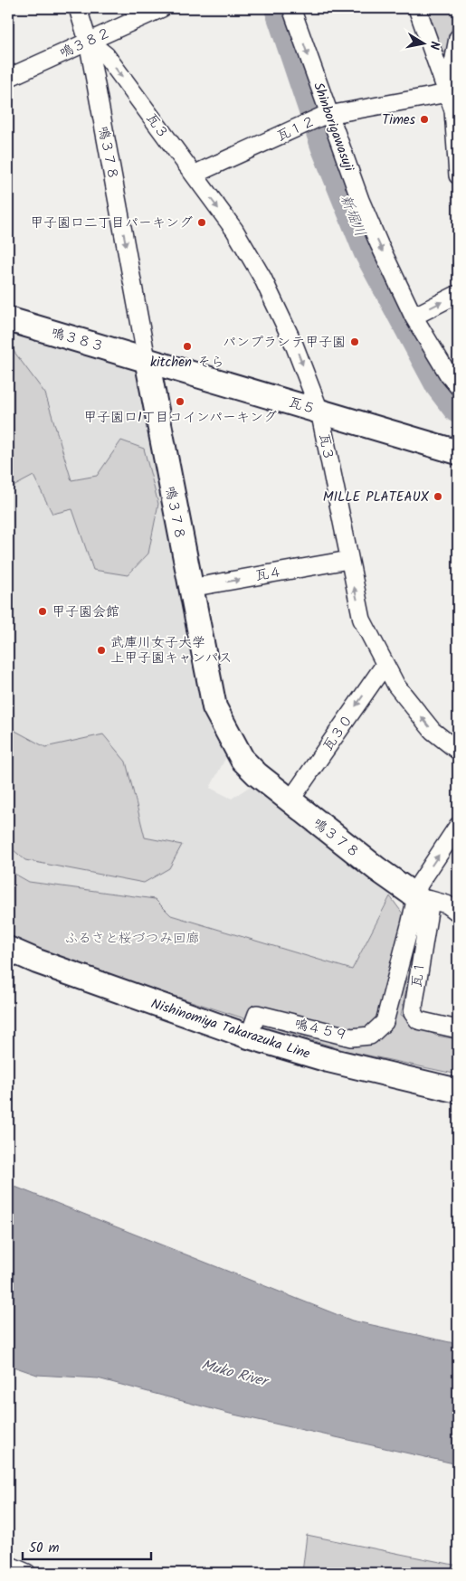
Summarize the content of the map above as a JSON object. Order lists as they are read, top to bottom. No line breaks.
{"streets":{"street":["鳴３８２","瓦３","Shinborigawasuji","瓦１２","鳴３７８","鳴３８３","瓦５","瓦４","瓦３０","瓦１","Nishinomiya Takarazuka Line","鳴４５９"]},"crossings":[["鳴３８２","瓦３"],["鳴３８２","鳴３７８"],["瓦３","瓦１２"],["瓦３","鳴３７８"],["瓦３","瓦５"],["瓦３","瓦４"],["瓦３","瓦３０"],["Shinborigawasuji","瓦１２"],["鳴３７８","鳴３８３"],["鳴３７８","瓦５"],["鳴３７８","瓦４"],["鳴３７８","瓦３０"],["鳴３７８","瓦１"],["鳴３７８","鳴４５９"],["鳴３８３","瓦５"],["瓦１","鳴４５９"],["Nishinomiya Takarazuka Line","鳴４５９"]],"one_way":["瓦４","瓦３０"],"water":["新堀川","Muko River"],"parks":["ふるさと桜づつみ回廊"],"places":["Times","甲子園口二丁目パーキング","パンプランテ甲子園","kitchen そら","甲子園口1丁目コインパーキング","MILLE PLATEAUX","甲子園会館","武庫川女子大学 上甲子園キャンパス"],"scale_bar":"50 m","north":"right"}
